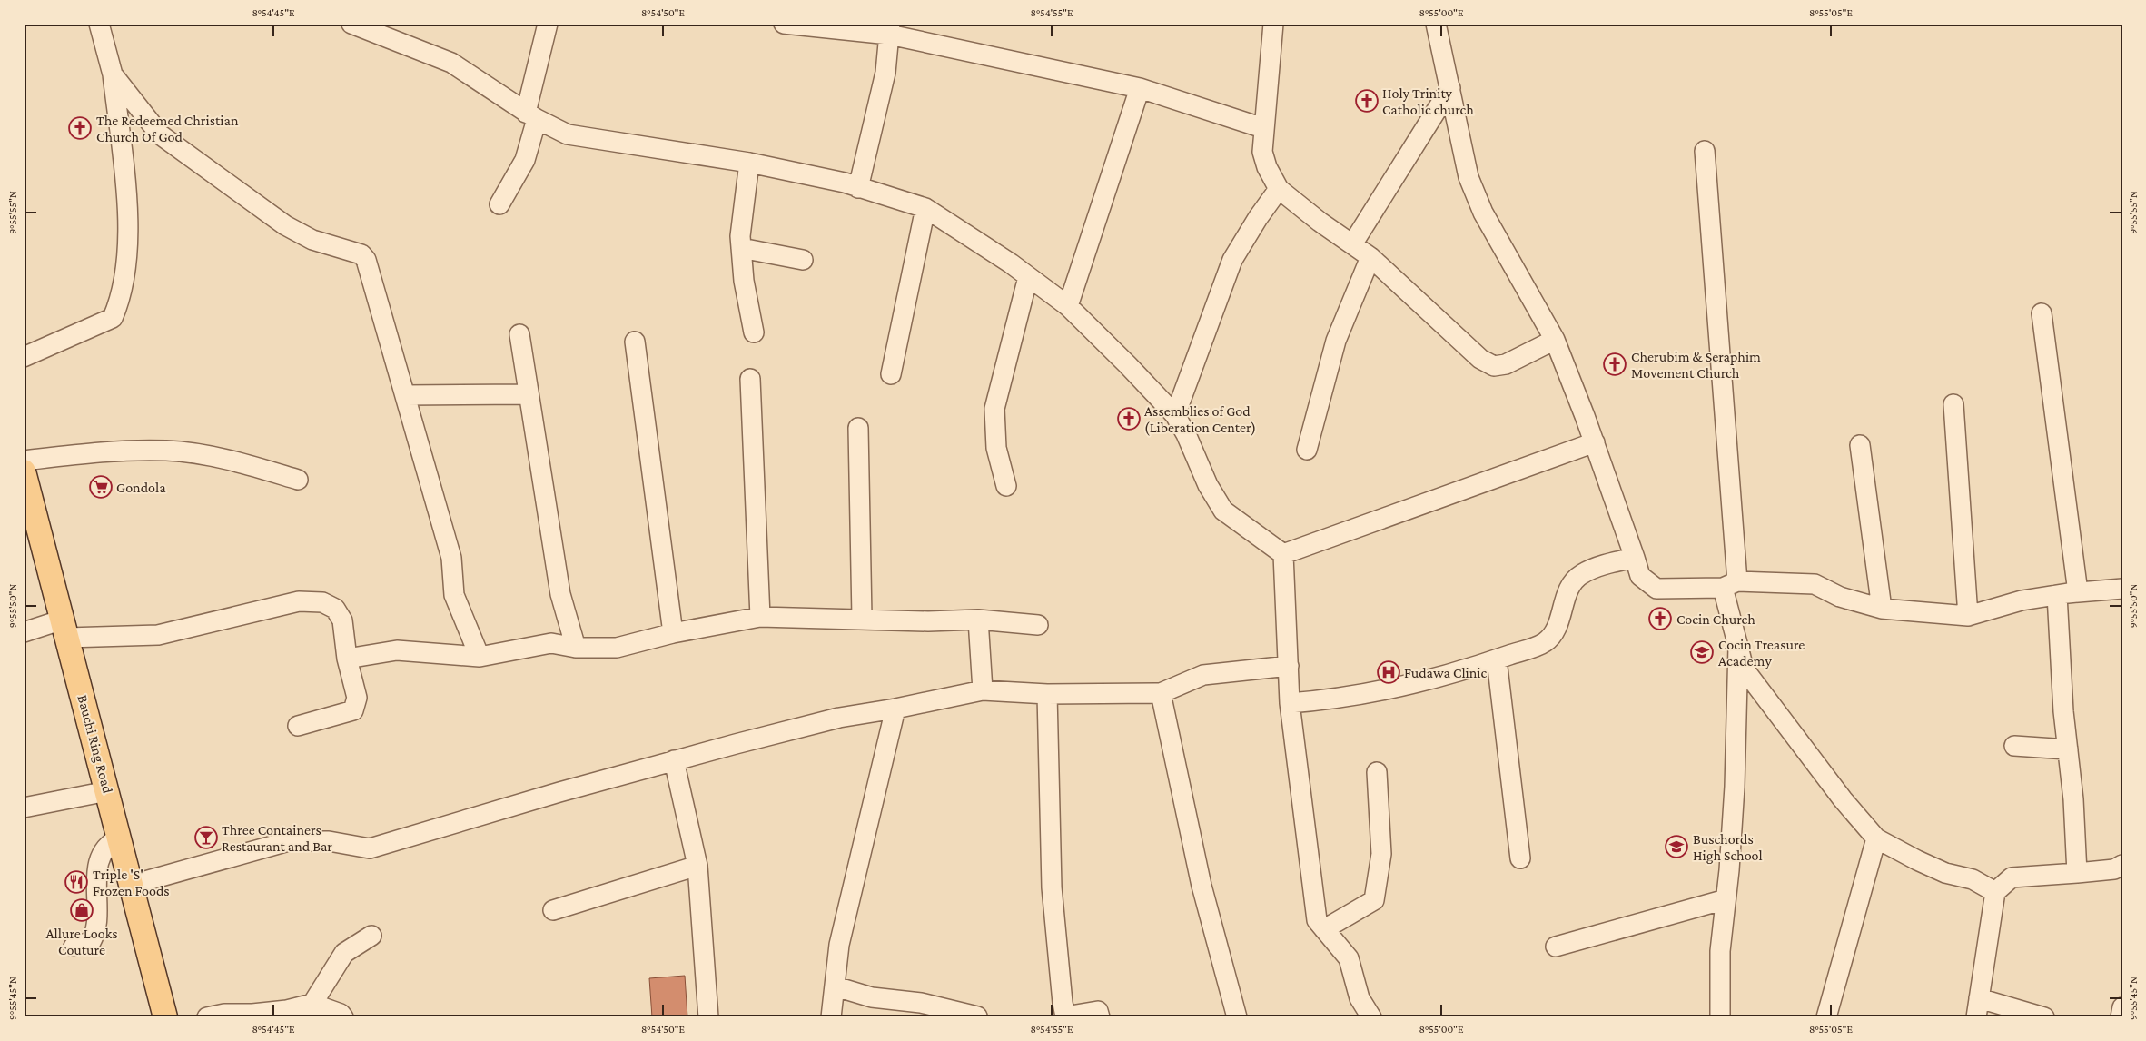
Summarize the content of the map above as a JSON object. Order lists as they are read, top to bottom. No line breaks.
{"streets":{"main road":["Bauchi Ring Road"]},"places":{"church":["Holy Trinity Catholic church","The Redeemed Christian Church Of God","Cherubim & Seraphim Movement Church","Assemblies of God (Liberation Center)","Cocin Church"],"supermarket":["Gondola"],"school or university":["Cocin Treasure Academy","Buschords High School"],"hospital":["Fudawa Clinic"],"bar":["Three Containers Restaurant and Bar"],"restaurant":["Triple 'S' Frozen Foods"],"shop":["Allure Looks Couture"]},"coordinates":["8°54'45\"E","8°54'50\"E","8°54'55\"E","8°55'00\"E","8°55'05\"E","9°55'55\"N","9°55'50\"N","9°55'45\"N"]}
